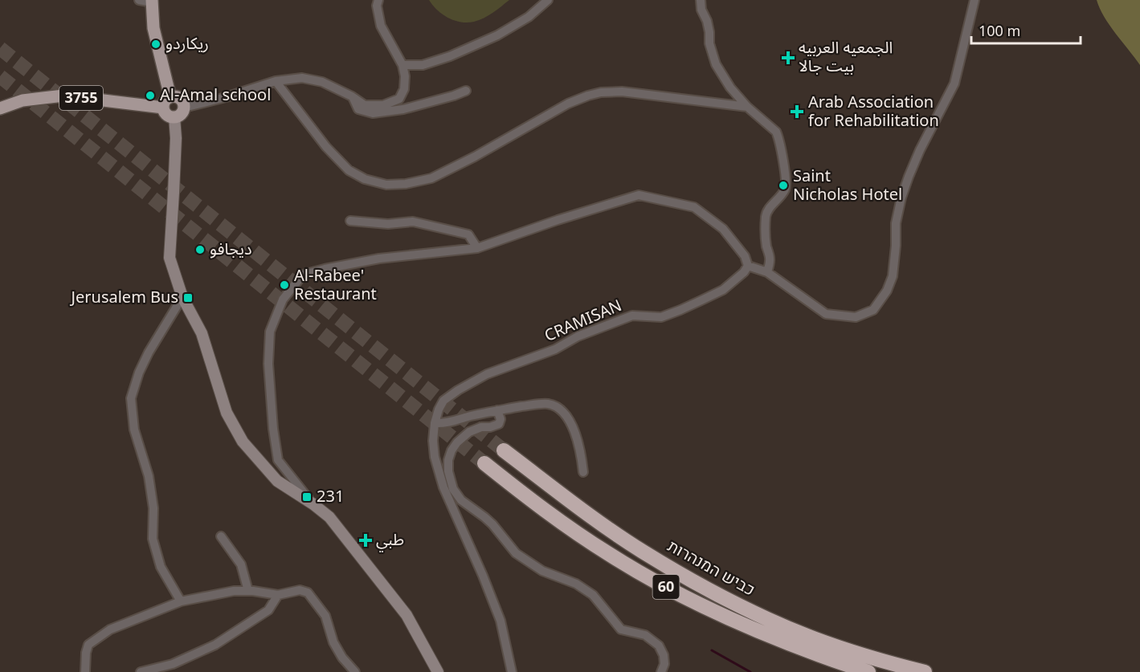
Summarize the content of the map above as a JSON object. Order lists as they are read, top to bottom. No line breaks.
{"streets":{"highway":["כביש המנהרות","60"],"main road":["3755"],"street":["CRAMISAN"]},"places":{"other":["ريكاردو","Al-Amal school","Saint Nicholas Hotel","ديجافو","Al-Rabee' Restaurant"],"health":["الجمعيه العربيه بيت جالا","Arab Association for Rehabilitation","طبي"],"transit":["Jerusalem Bus","231"]},"scale_bar":"100 m"}
